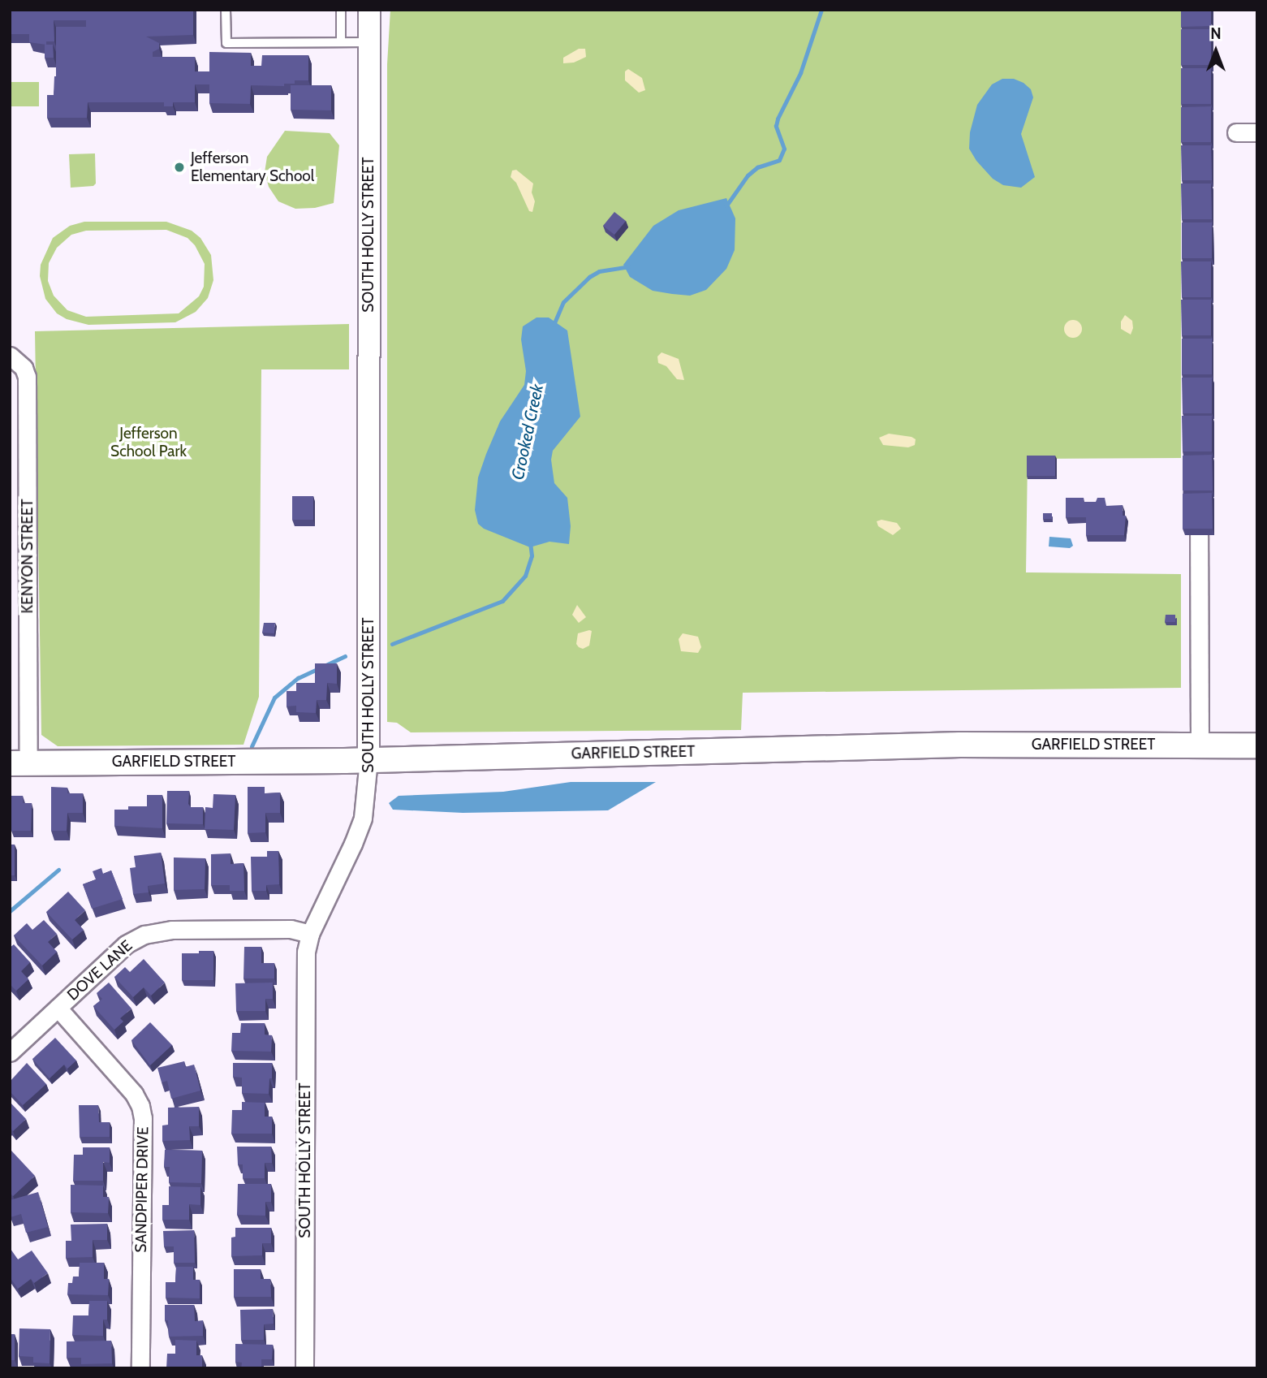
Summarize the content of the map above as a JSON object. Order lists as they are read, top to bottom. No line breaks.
{"streets":{"main road":["GARFIELD STREET"],"street":["SOUTH HOLLY STREET","KENYON STREET","DOVE LANE","SANDPIPER DRIVE"]},"crossings":[["SOUTH HOLLY STREET","GARFIELD STREET"],["SOUTH HOLLY STREET","DOVE LANE"],["KENYON STREET","GARFIELD STREET"],["DOVE LANE","SANDPIPER DRIVE"]],"water":["Crooked Creek"],"parks":["Jefferson School Park"],"places":["Jefferson Elementary School"],"north":"top"}
